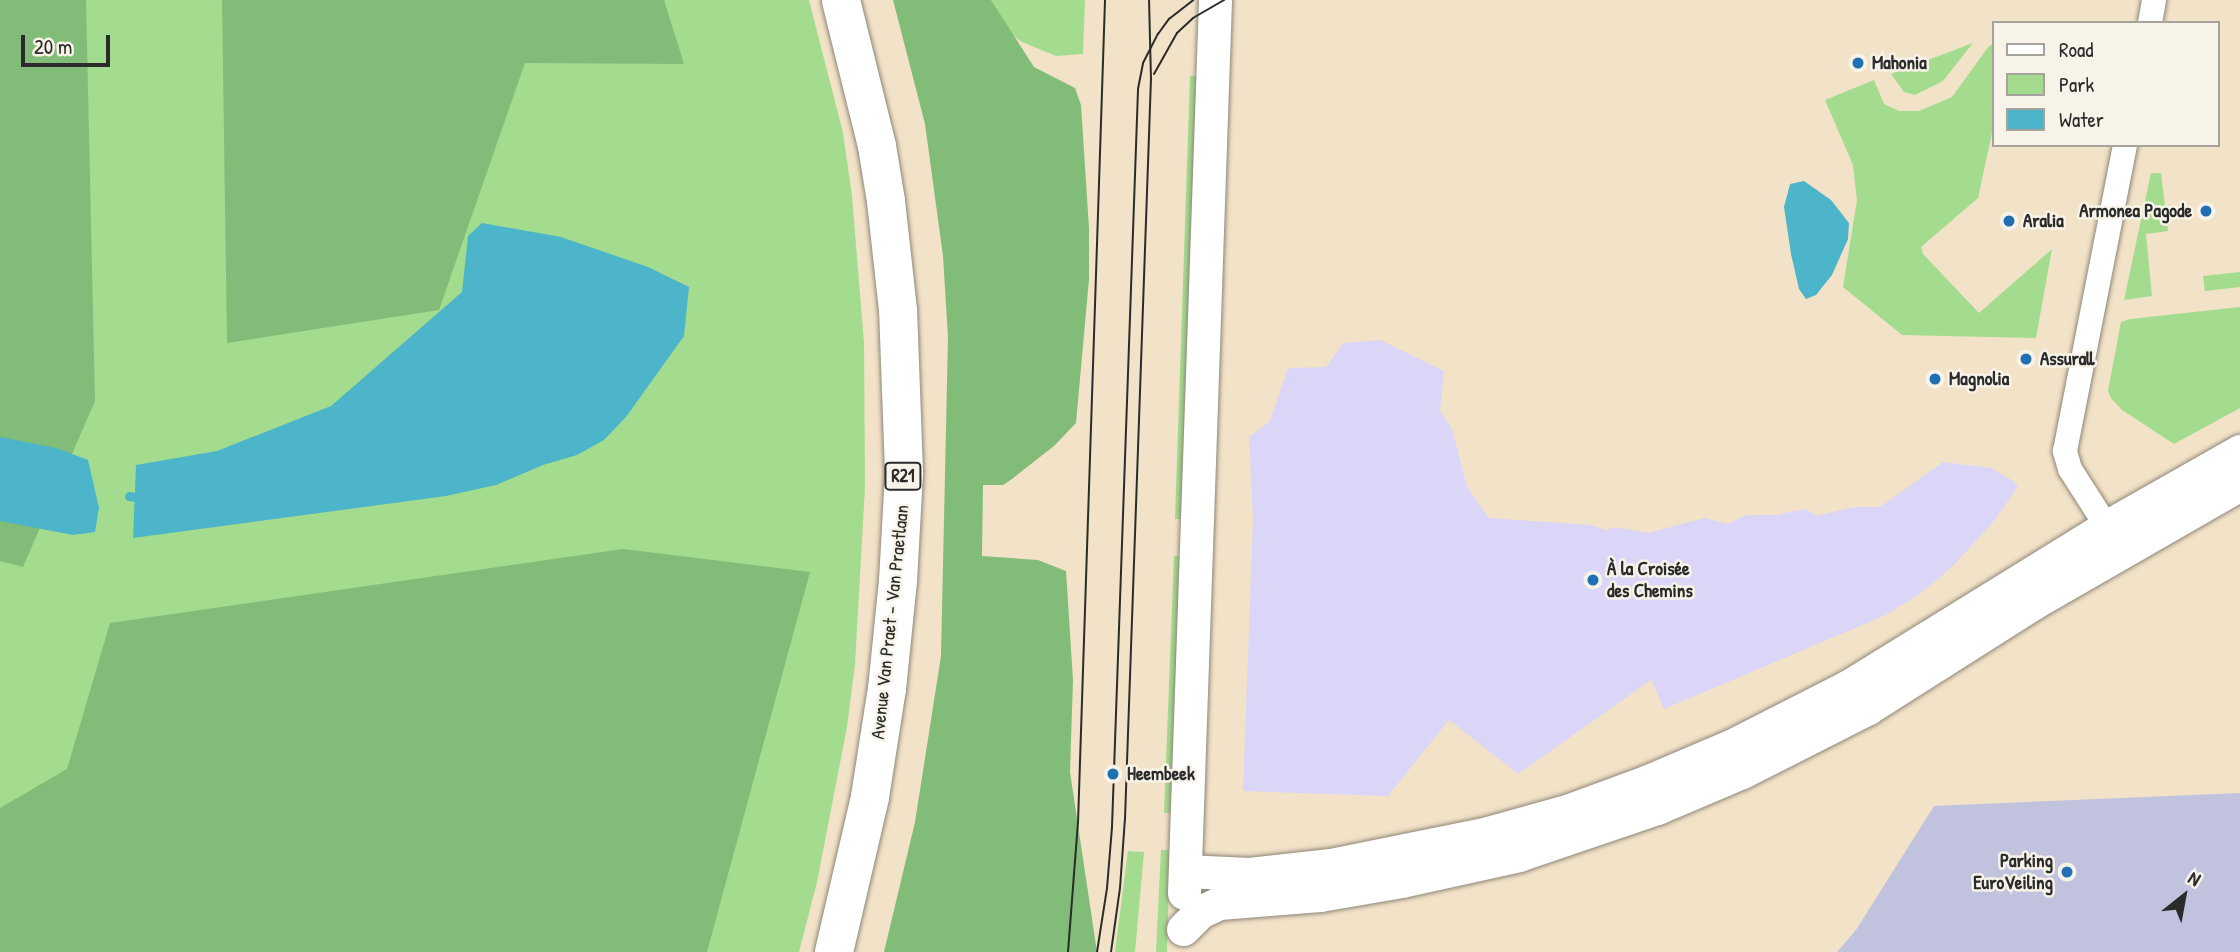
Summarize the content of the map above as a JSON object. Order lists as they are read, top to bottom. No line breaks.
{"streets":{"main road":["R21","Avenue Van Praet - Van Praetlaan"]},"places":["Mahonia","Armonea Pagode","Aralia","Assurall","Magnolia","À la Croisée des Chemins","Heembeek","Parking EuroVeiling"],"legend":["Road","Park","Water"],"scale_bar":"20 m","north":"top right"}
